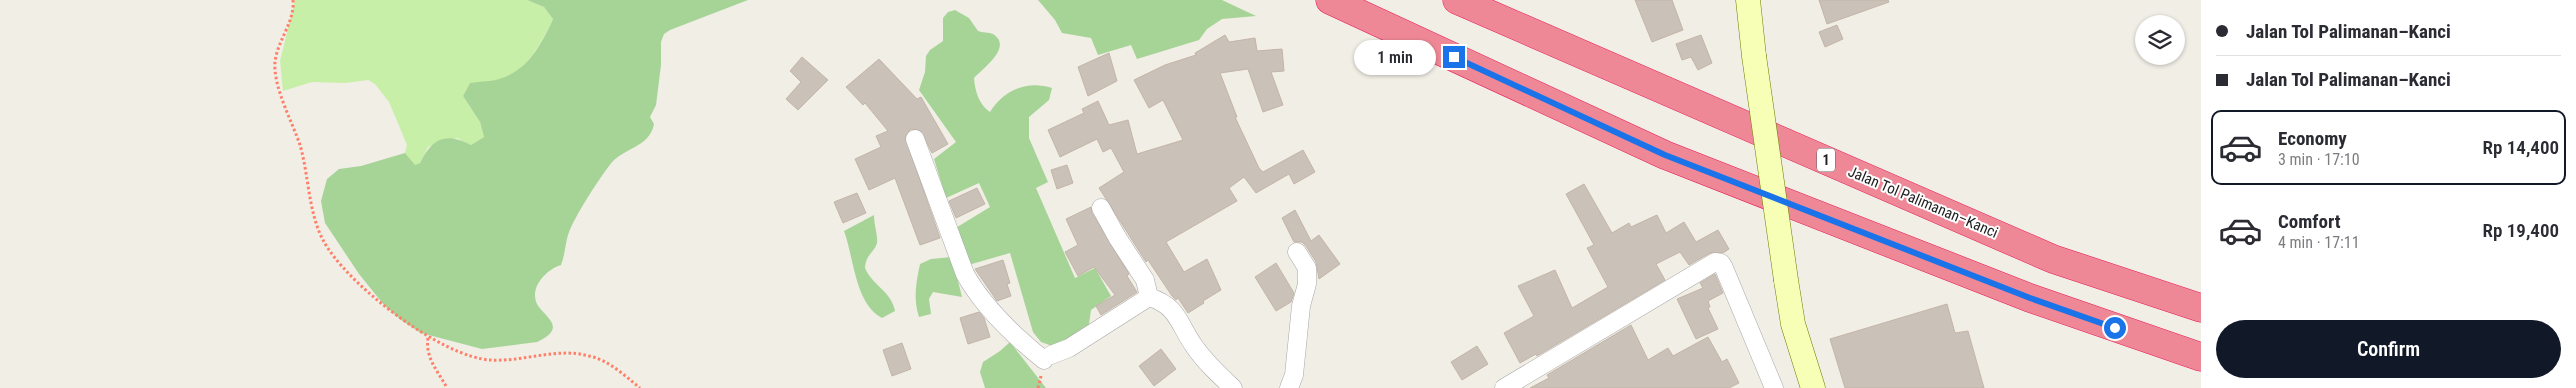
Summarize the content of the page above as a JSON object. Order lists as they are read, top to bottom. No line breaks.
{"streets":{"highway":["1","Jalan Tol Palimanan–Kanci"]},"page":{"banner":["Jalan Tol Palimanan–Kanci","Jalan Tol Palimanan–Kanci"],"bubble":"1 min","list":[{"name":"Economy","note":"3 min · 17:10","value":"Rp 14,400"},{"name":"Comfort","note":"4 min · 17:11","value":"Rp 19,400"}],"buttons":"Confirm"}}
